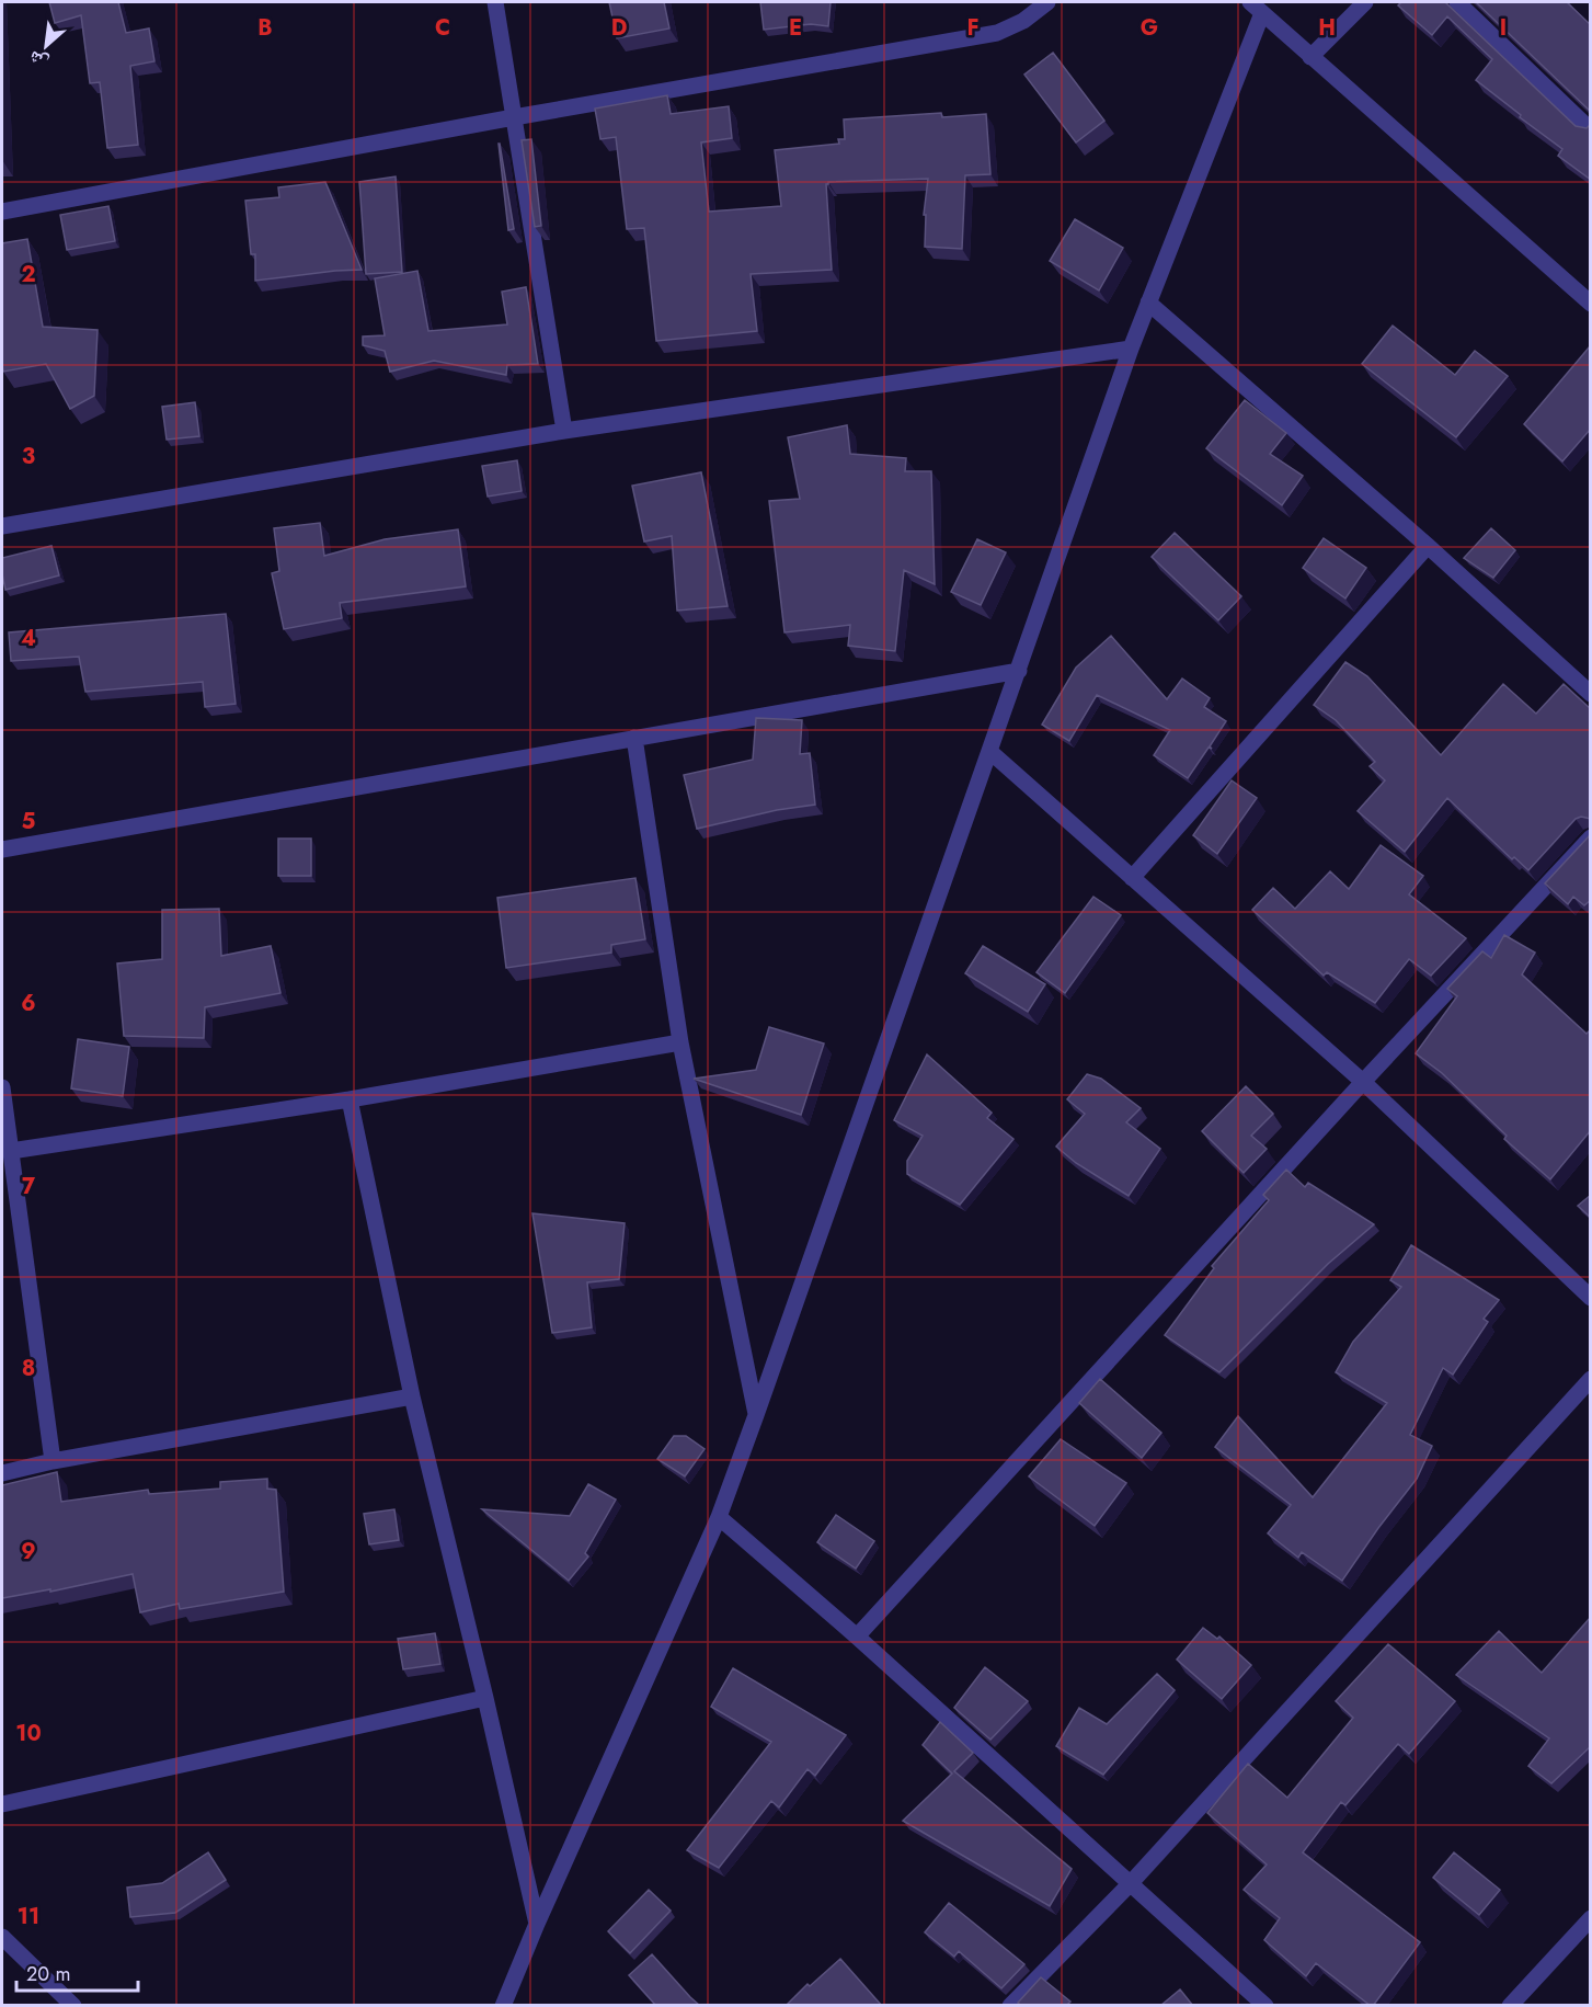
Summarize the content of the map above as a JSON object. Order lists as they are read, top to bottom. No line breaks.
{"scale_bar":"20 m","north":"bottom left","grid":{"columns":["B","C","D","E","F","G","H","I"],"rows":["2","3","4","5","6","7","8","9","10","11"]}}
